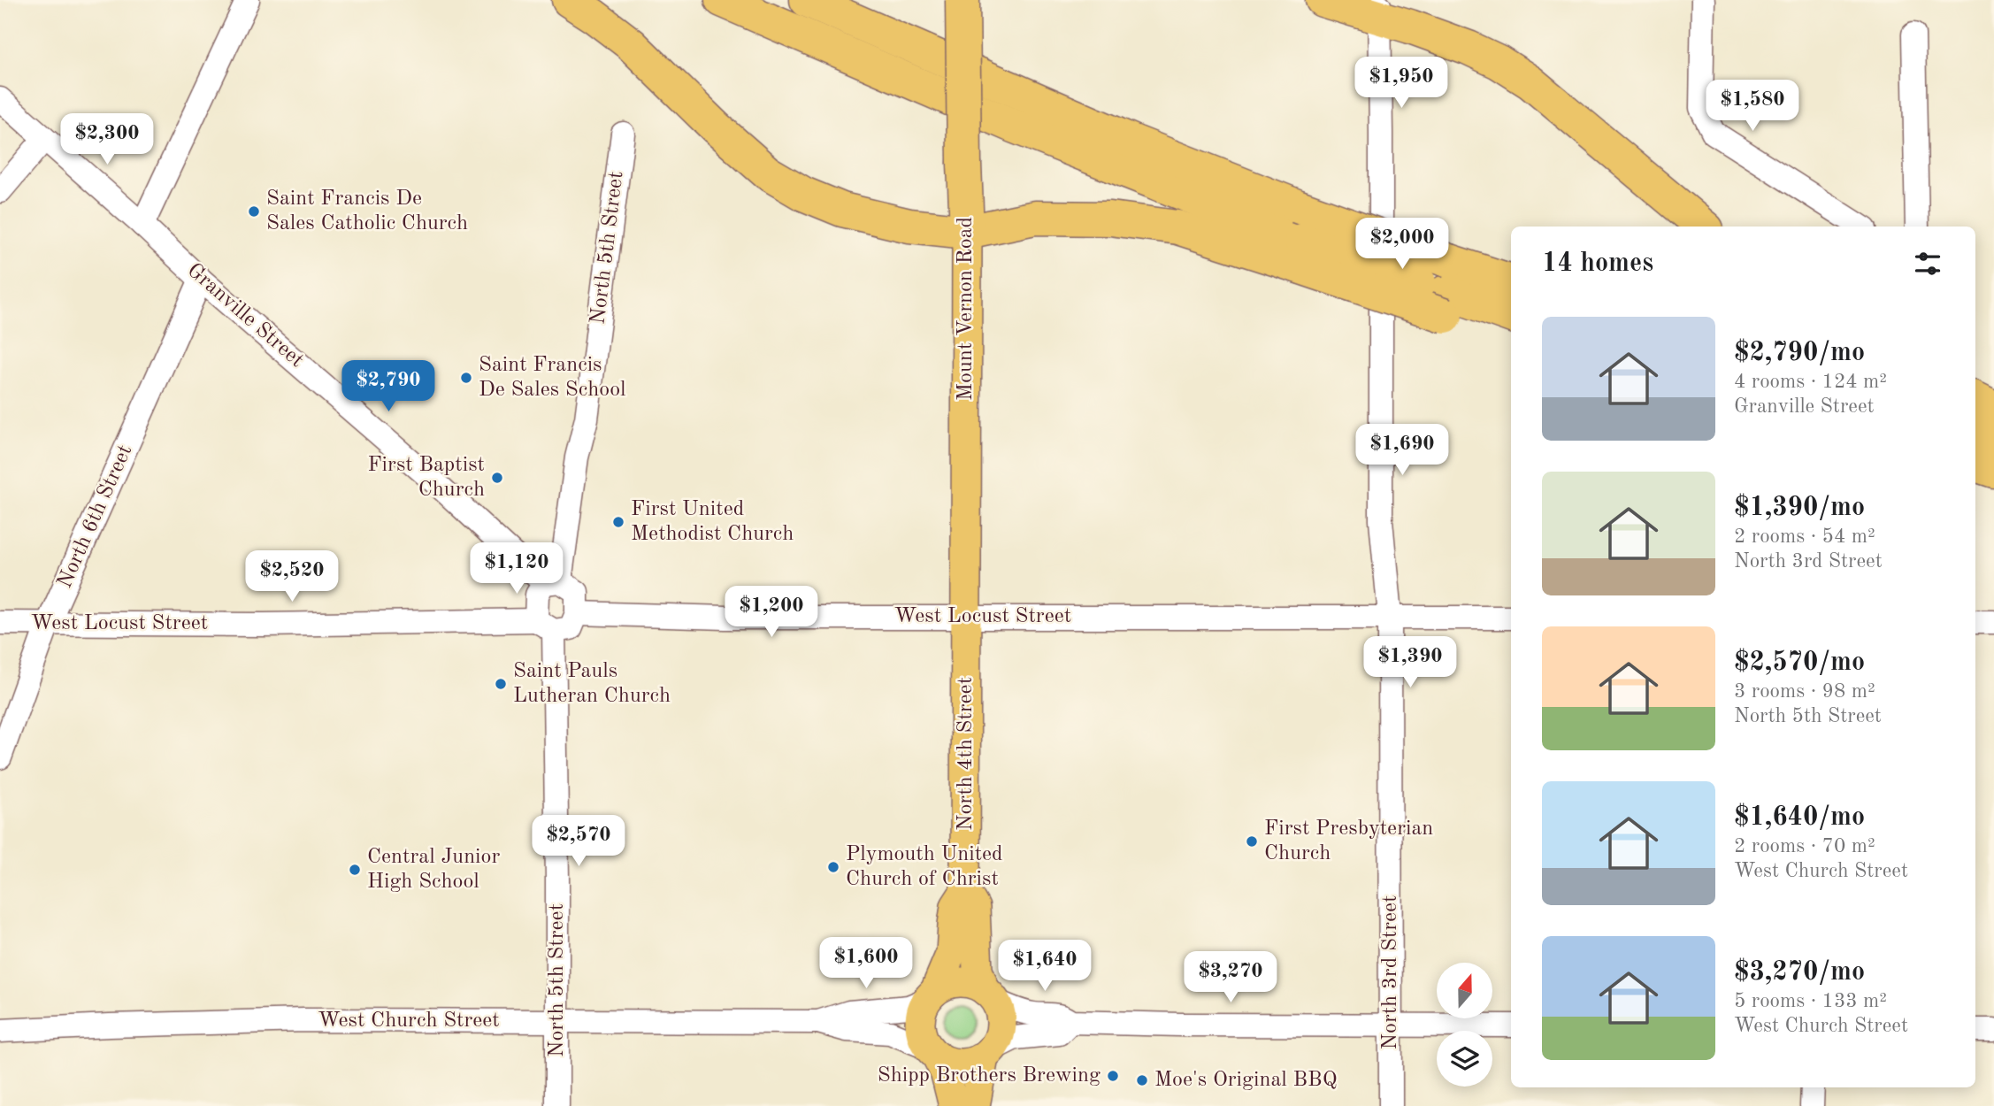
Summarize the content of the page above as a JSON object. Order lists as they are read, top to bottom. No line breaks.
{"streets":{"highway":["Mount Vernon Road"],"main road":["North 4th Street"],"street":["North 5th Street","Granville Street","North 6th Street","West Locust Street","North 3rd Street","West Church Street"]},"crossings":[["North 5th Street","Granville Street"],["North 5th Street","West Locust Street"],["North 5th Street","West Church Street"],["Mount Vernon Road","West Locust Street"],["Mount Vernon Road","North 4th Street"],["Granville Street","North 6th Street"],["Granville Street","West Locust Street"],["North 6th Street","West Locust Street"],["West Locust Street","North 4th Street"],["West Locust Street","North 3rd Street"],["North 4th Street","West Church Street"]],"places":["Saint Francis De Sales Catholic Church","Saint Francis De Sales School","First Baptist Church","First United Methodist Church","Saint Pauls Lutheran Church","First Presbyterian Church","Plymouth United Church of Christ","Central Junior High School","Shipp Brothers Brewing","Moe's Original BBQ"],"north":"top","page":{"price":["$1,950","$1,580","$2,300","$2,000","$2,790","$1,690","$1,120","$2,520","$1,200","$1,390","$2,570","$1,600","$1,640","$3,270"],"heading":"14 homes","list":[{"name":"$2,790/mo","note":"4 rooms · 124 m² · Granville Street"},{"name":"$1,390/mo","note":"2 rooms · 54 m² · North 3rd Street"},{"name":"$2,570/mo","note":"3 rooms · 98 m² · North 5th Street"},{"name":"$1,640/mo","note":"2 rooms · 70 m² · West Church Street"},{"name":"$3,270/mo","note":"5 rooms · 133 m² · West Church Street"}]}}
